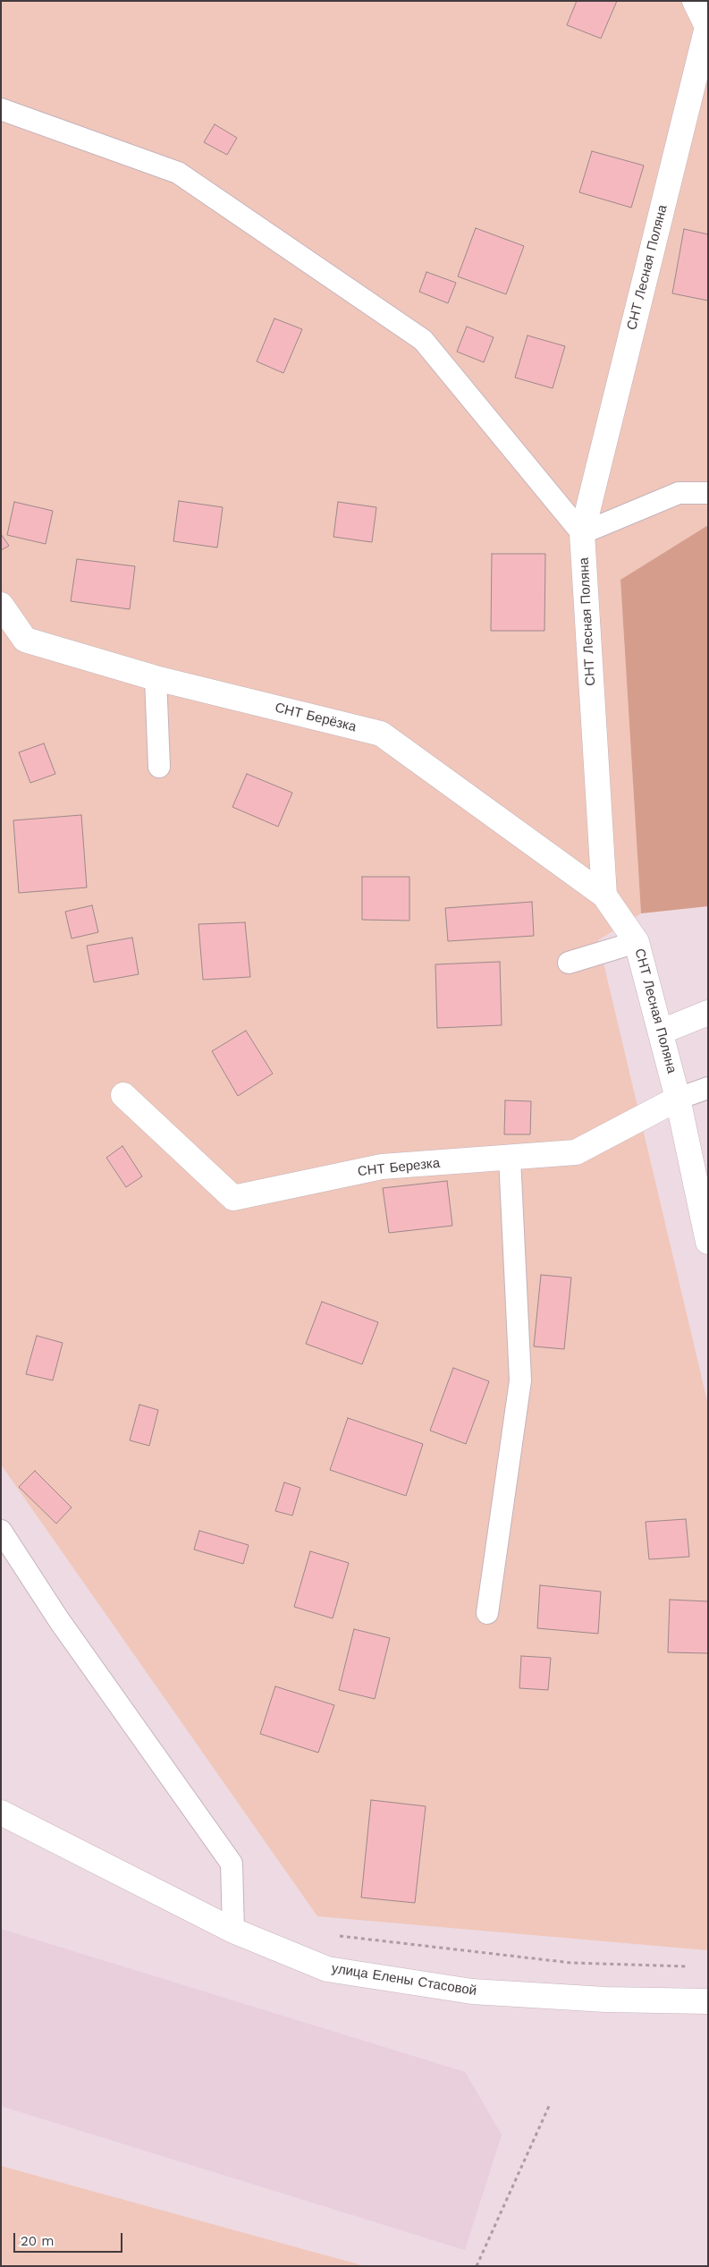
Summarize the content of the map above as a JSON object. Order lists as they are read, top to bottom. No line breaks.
{"streets":{"street":["СНТ Лесная Поляна","СНТ Берёзка","СНТ Березка","улица Елены Стасовой"]},"crossings":[["СНТ Лесная Поляна","СНТ Берёзка"],["СНТ Лесная Поляна","СНТ Березка"]],"scale_bar":"20 m"}
